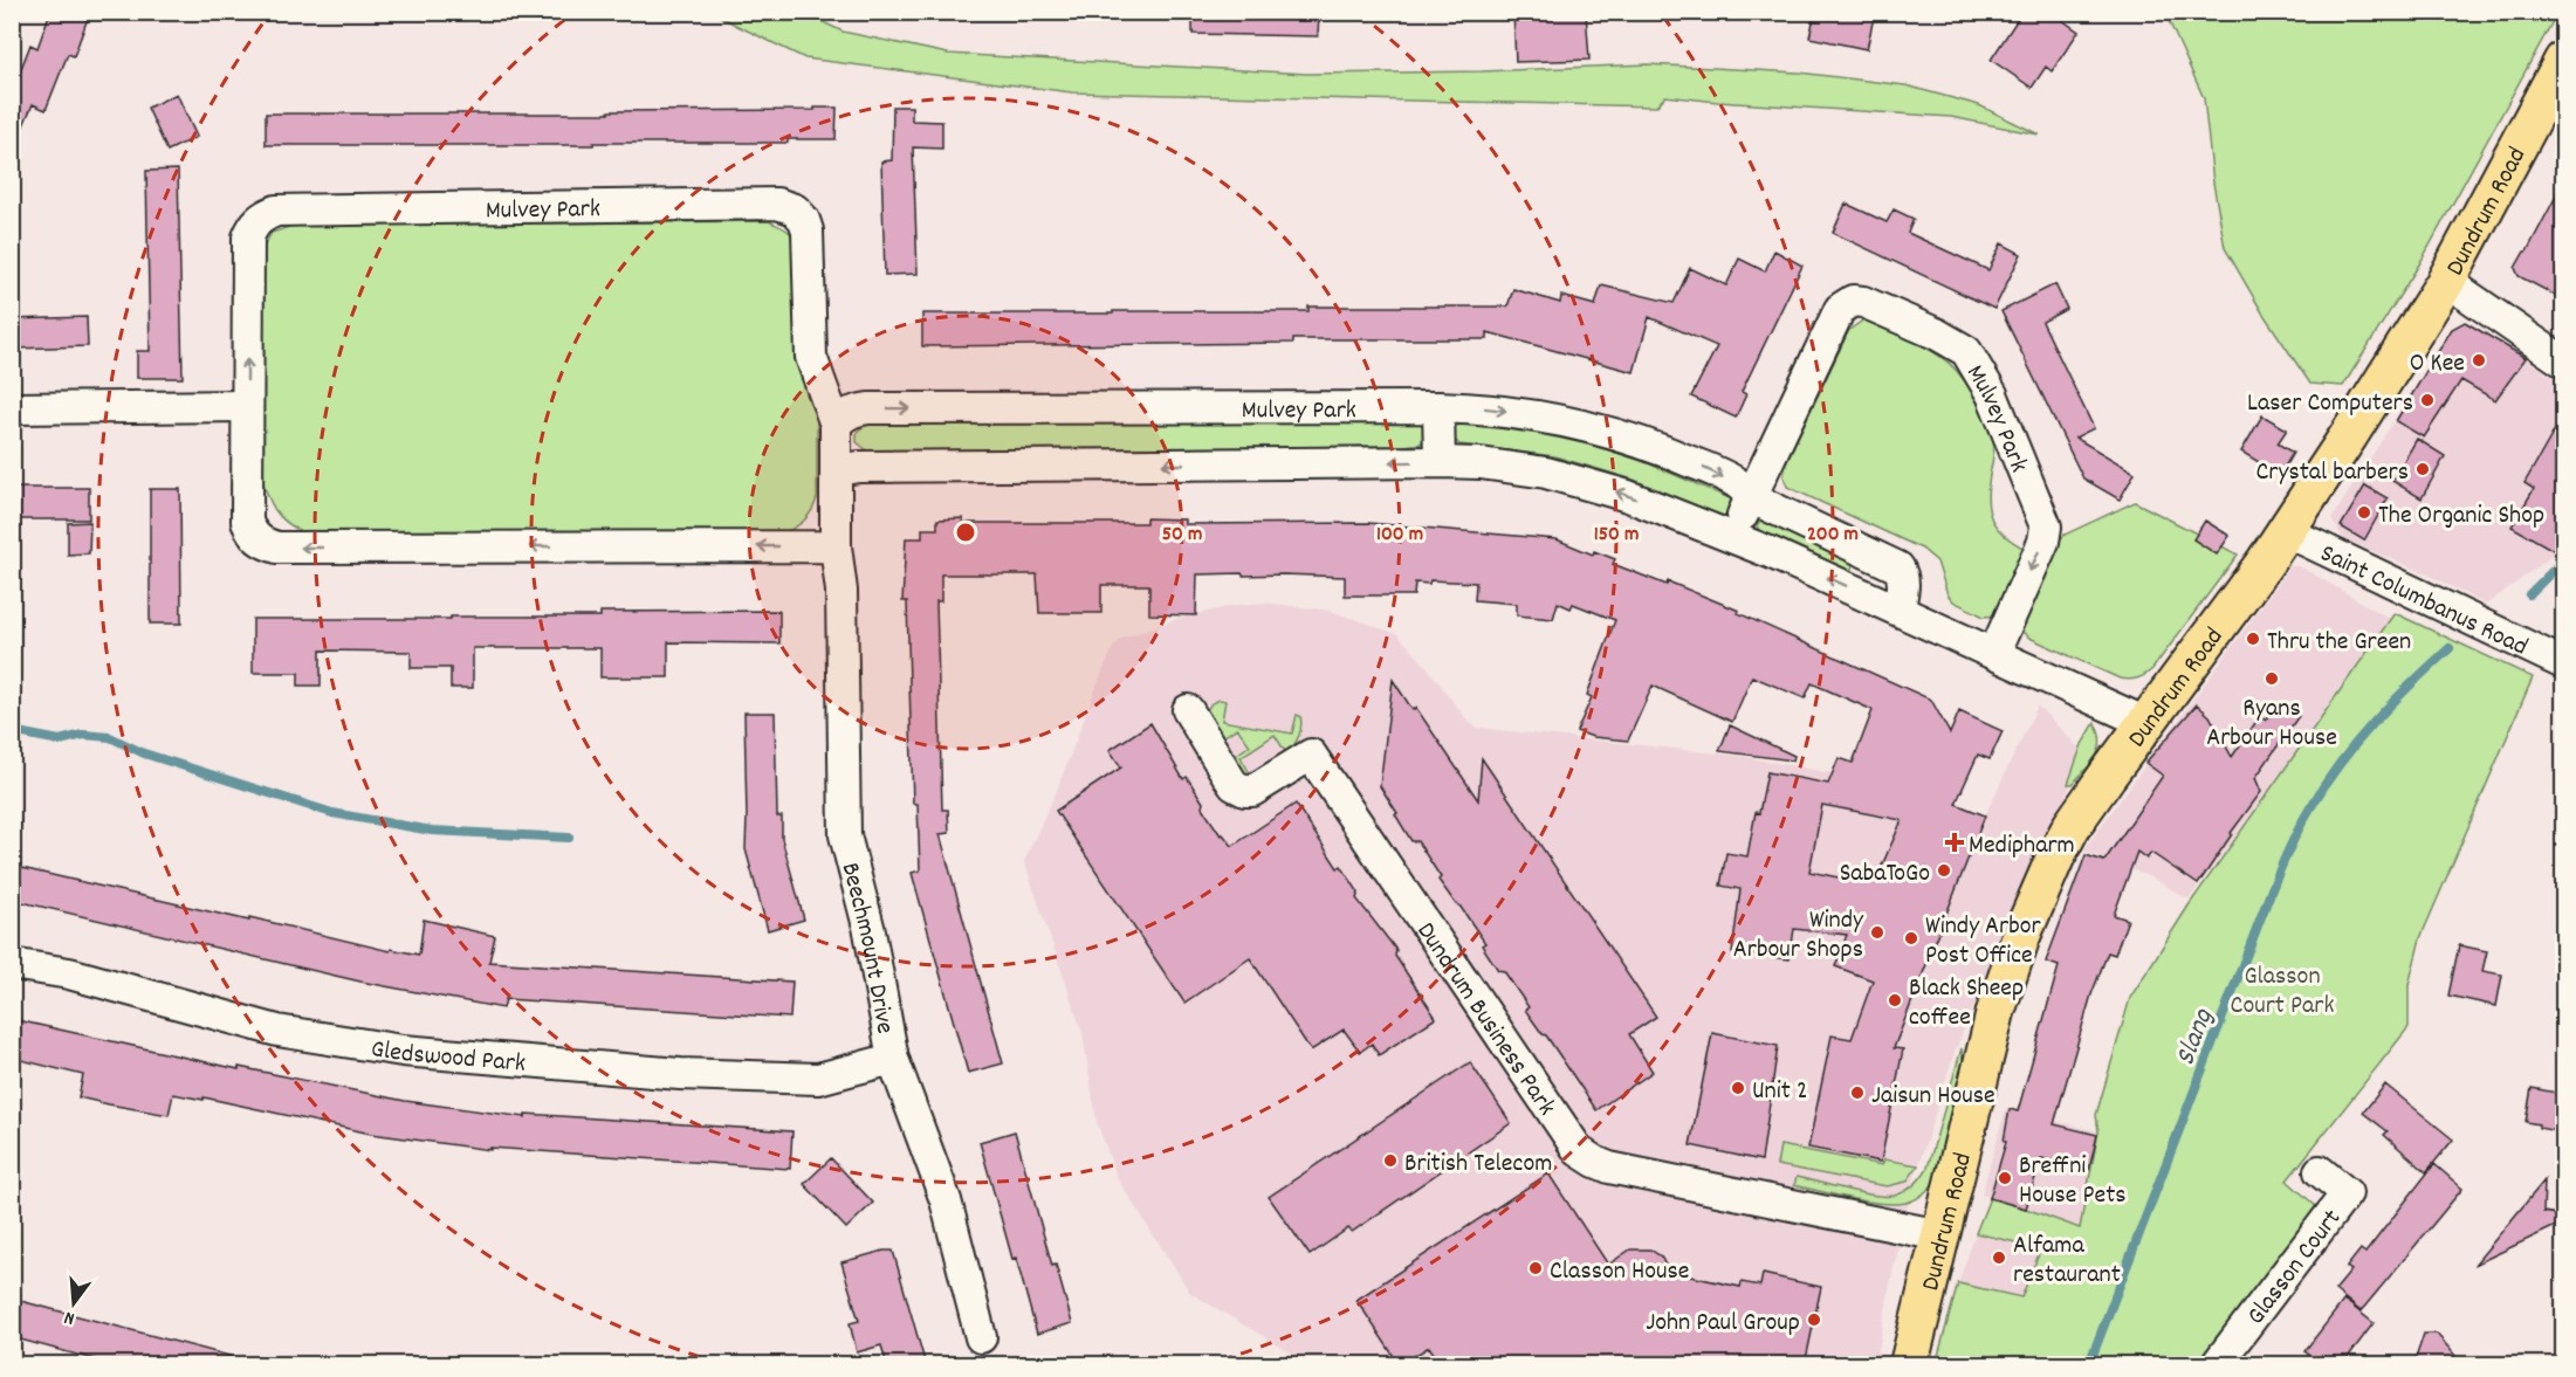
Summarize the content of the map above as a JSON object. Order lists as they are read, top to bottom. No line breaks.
{"streets":{"main road":["Dundrum Road"],"street":["Mulvey Park","Saint Columbanus Road","Beechmount Drive","Dundrum Business Park","Gledswood Park","Glasson Court"]},"crossings":[["Mulvey Park","Beechmount Drive"],["Dundrum Road","Saint Columbanus Road"],["Dundrum Road","Dundrum Business Park"],["Beechmount Drive","Gledswood Park"]],"water":["Slang"],"parks":["Glasson Court Park"],"places":{"other":["O Kee","Laser Computers","Crystal barbers","The Organic Shop","Thru the Green","Ryans Arbour House","SabaToGo","Windy Arbour Shops","Windy Arbor Post Office","Black Sheep coffee","Unit 2","Jaisun House","British Telecom","Breffni House Pets","Alfama restaurant","Classon House","John Paul Group"],"health":["Medipharm"]},"north":"bottom","rings":["50 m","100 m","150 m","200 m"]}
